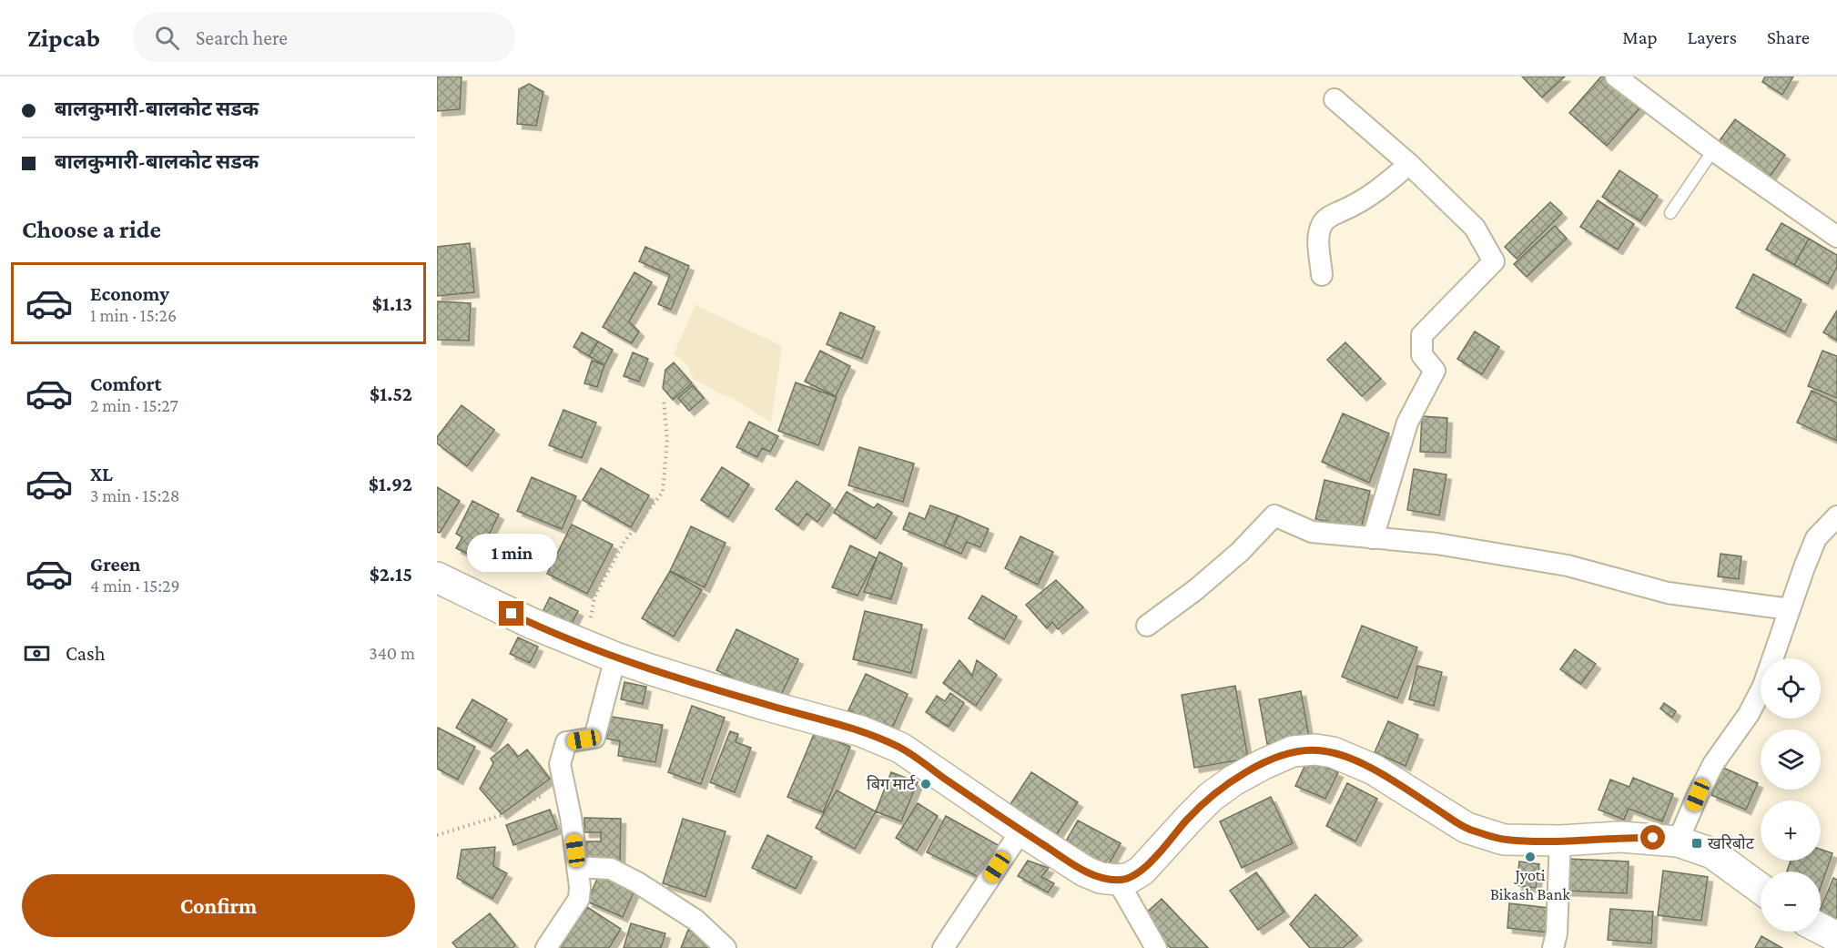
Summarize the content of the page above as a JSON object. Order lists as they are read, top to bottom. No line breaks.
{"places":{"other":["बिग मार्ट","Jyoti Bikash Bank"],"transit":["खरिबोट"]},"page":{"header":"Zipcab","search":"Search here","nav":["Map","Layers","Share"],"banner":["बालकुमारी-बालकोट सडक","बालकुमारी-बालकोट सडक"],"heading":"Choose a ride","list":[{"name":"Economy","note":"1 min · 15:26","value":"$1.13"},{"name":"Comfort","note":"2 min · 15:27","value":"$1.52"},{"name":"XL","note":"3 min · 15:28","value":"$1.92"},{"name":"Green","note":"4 min · 15:29","value":"$2.15"}],"bubble":"1 min","pay":["Cash","340 m"],"map_buttons":["+","−"],"buttons":"Confirm"}}
